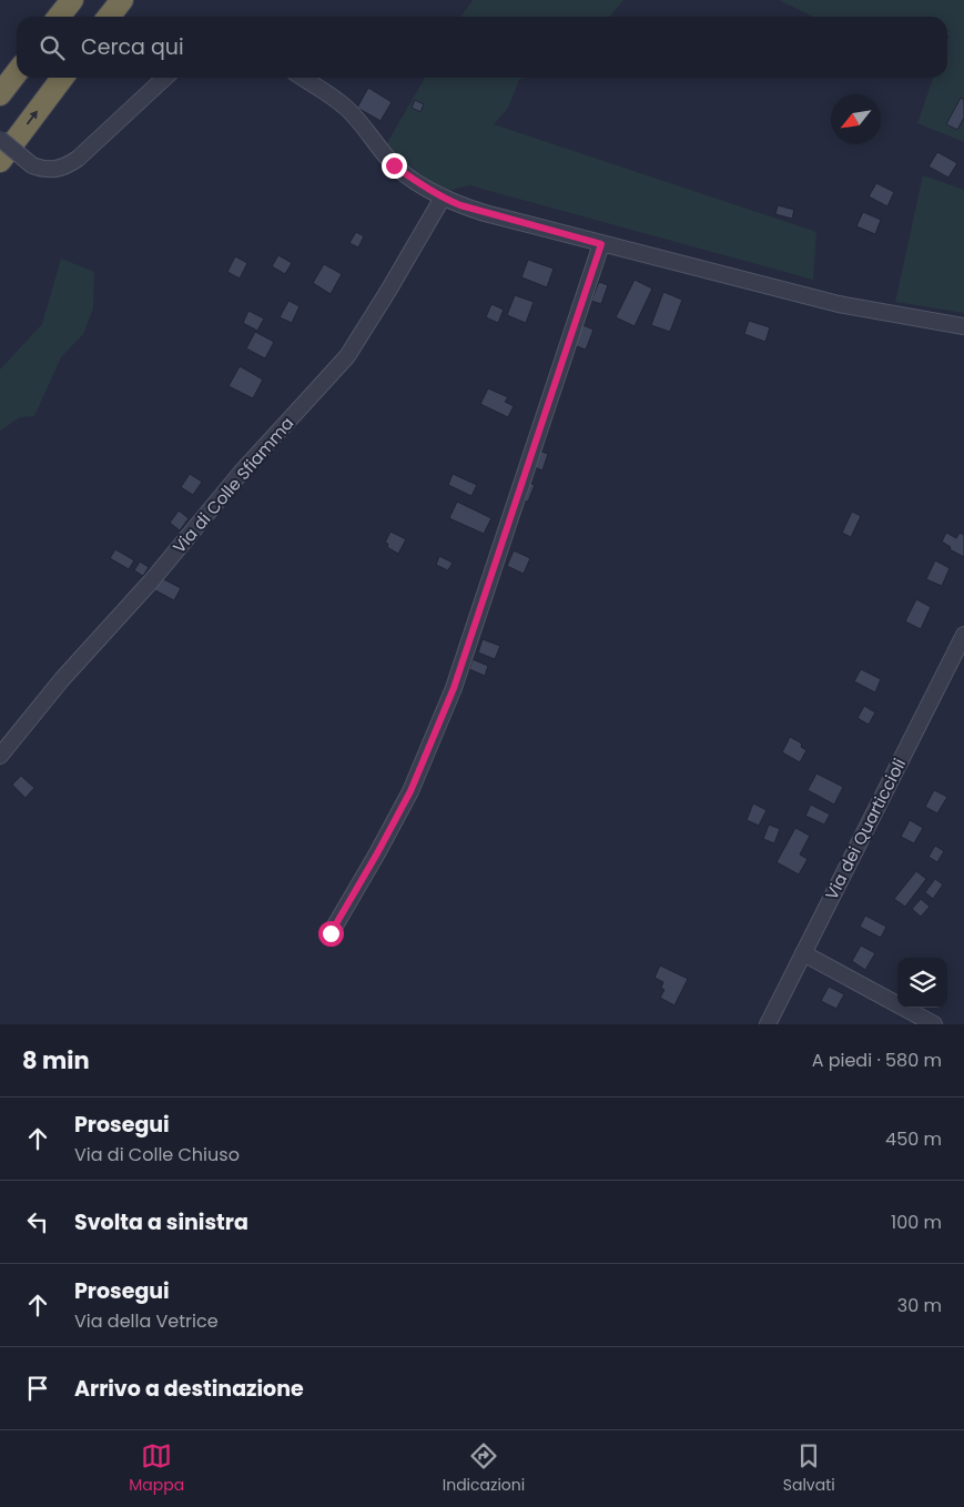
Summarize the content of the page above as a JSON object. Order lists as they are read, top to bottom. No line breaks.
{"streets":{"street":["Via di Colle Sfiamma","Via dei Quarticcioli"]},"north":"bottom left","page":{"search":"Cerca qui","heading":["8 min","A piedi · 580 m"],"list":[["Prosegui","Via di Colle Chiuso","450 m"],["Svolta a sinistra","100 m"],["Prosegui","Via della Vetrice","30 m"],"Arrivo a destinazione"],"nav":["Mappa","Indicazioni","Salvati"]}}
